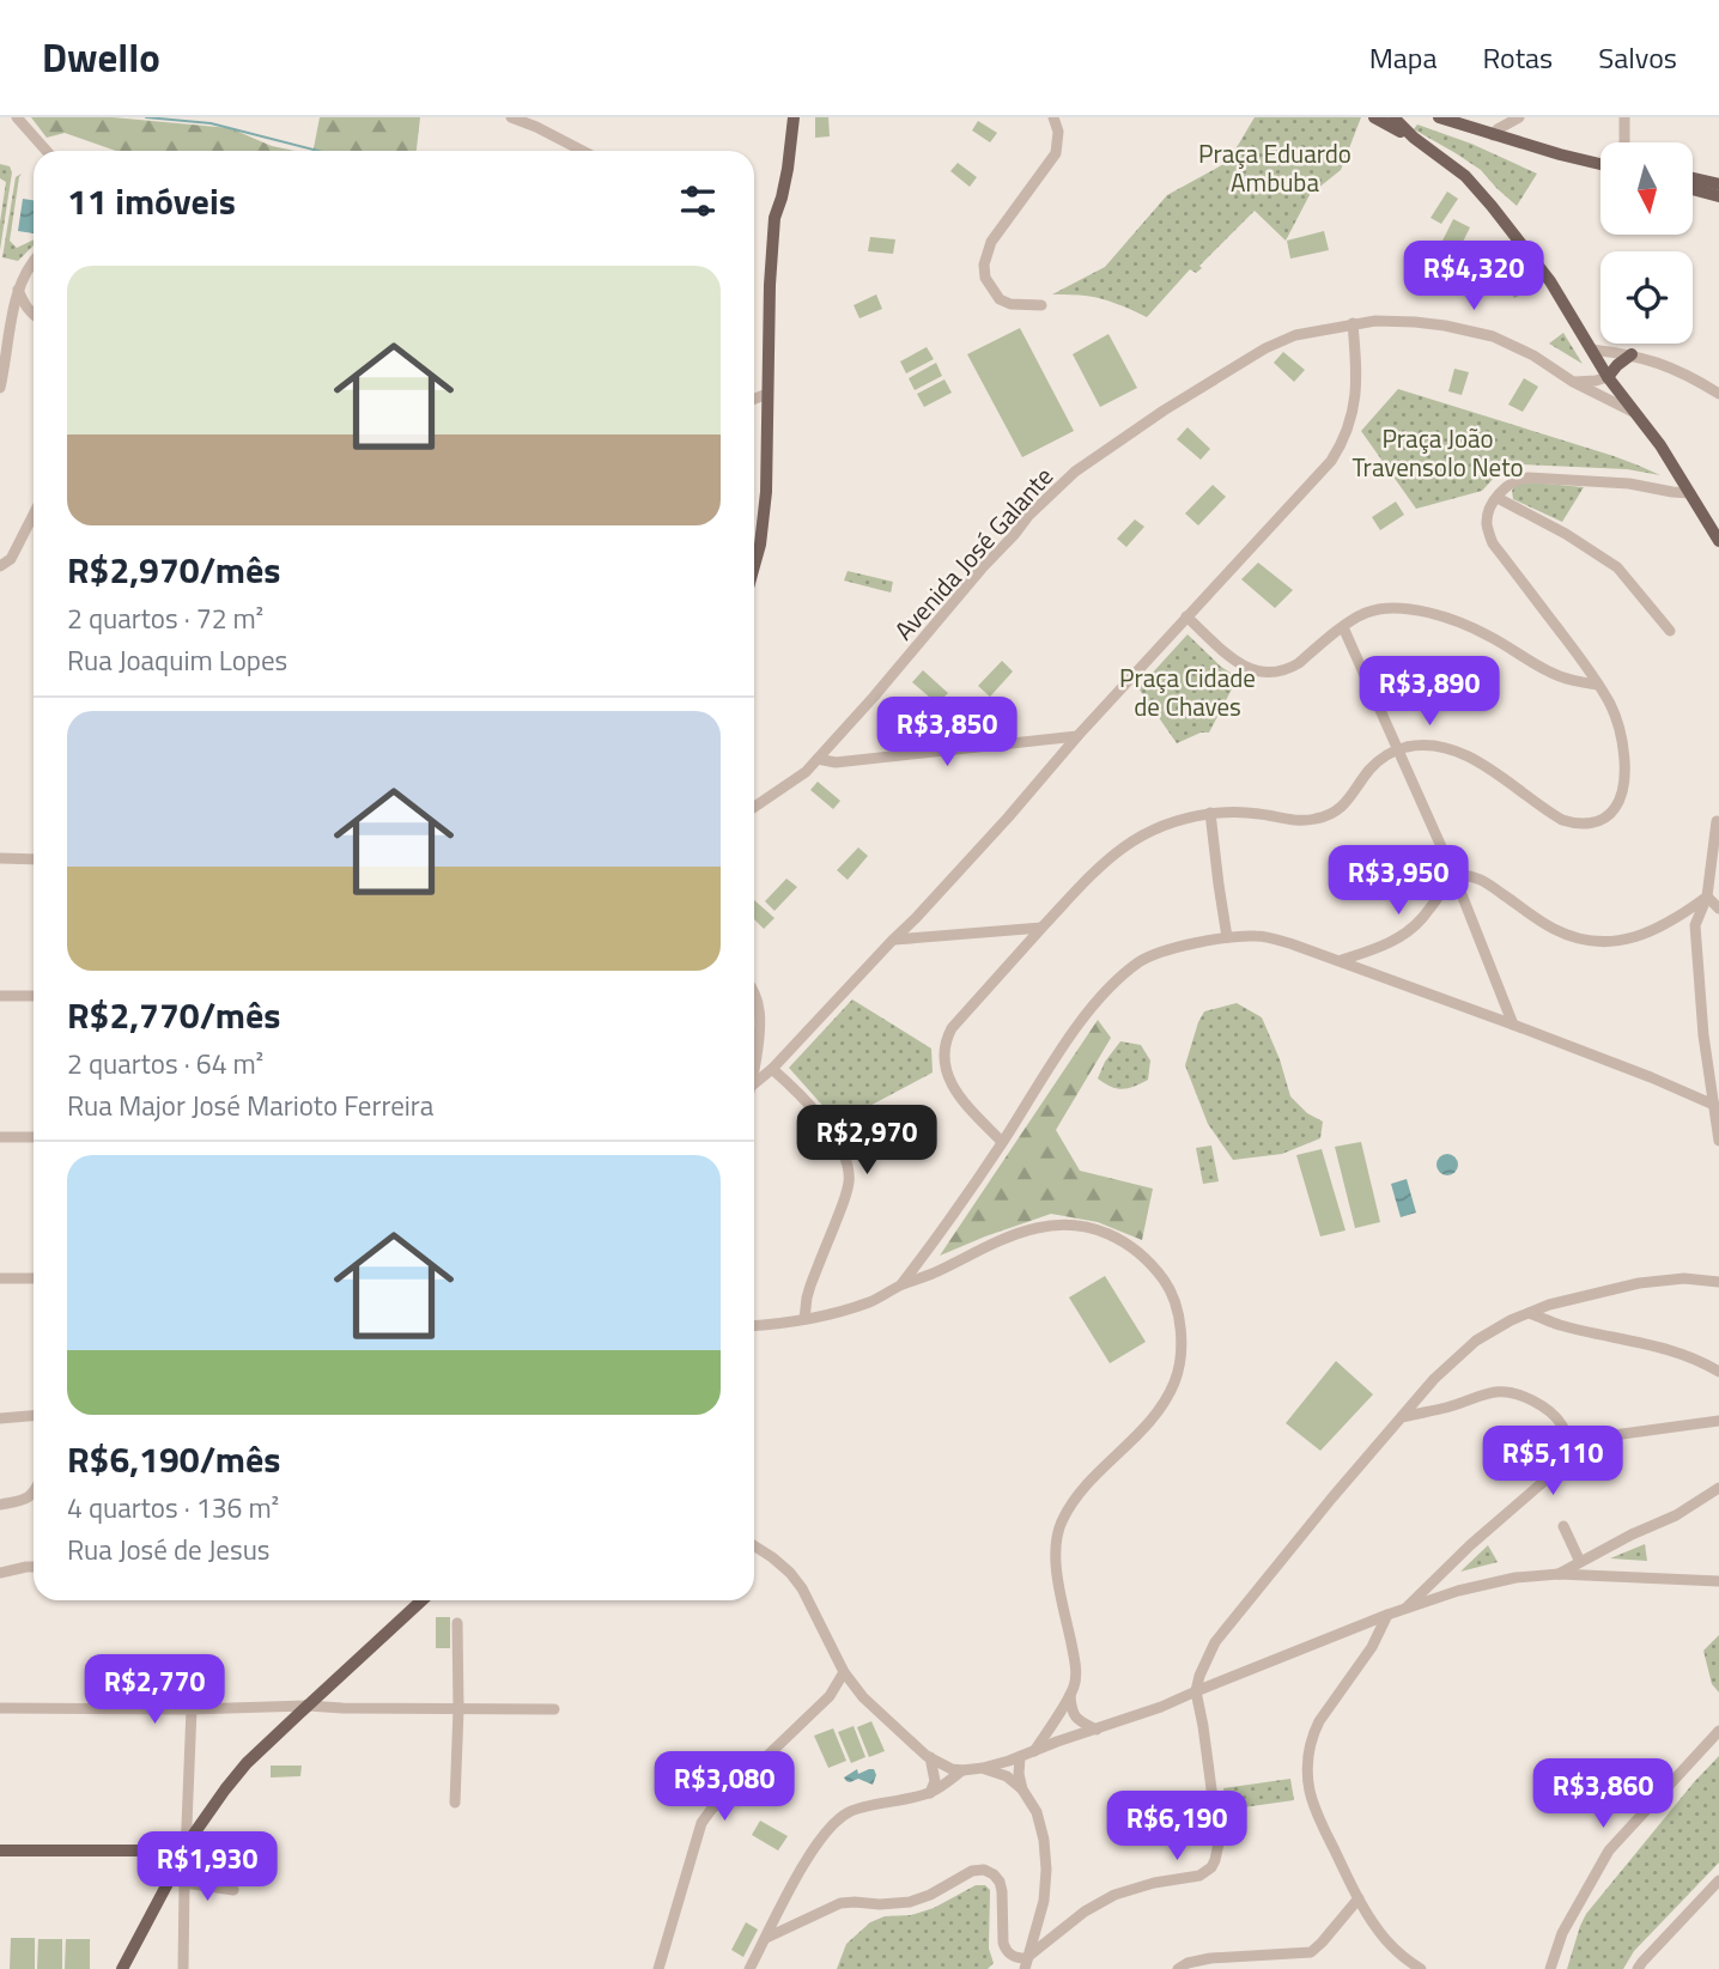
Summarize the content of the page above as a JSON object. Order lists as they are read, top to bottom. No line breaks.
{"streets":{"street":["Avenida José Galante"]},"parks":["Praça Eduardo Ambuba","Praça João Travensolo Neto","Praça Cidade de Chaves"],"north":"bottom","page":{"header":"Dwello","nav":["Mapa","Rotas","Salvos"],"heading":"11 imóveis","price":["R$4,320","R$3,890","R$3,850","R$3,950","R$2,970","R$5,110","R$2,770","R$3,080","R$3,860","R$6,190","R$1,930"],"list":[{"name":"R$2,970/mês","note":"2 quartos · 72 m² · Rua Joaquim Lopes"},{"name":"R$2,770/mês","note":"2 quartos · 64 m² · Rua Major José Marioto Ferreira"},{"name":"R$6,190/mês","note":"4 quartos · 136 m² · Rua José de Jesus"}]}}
